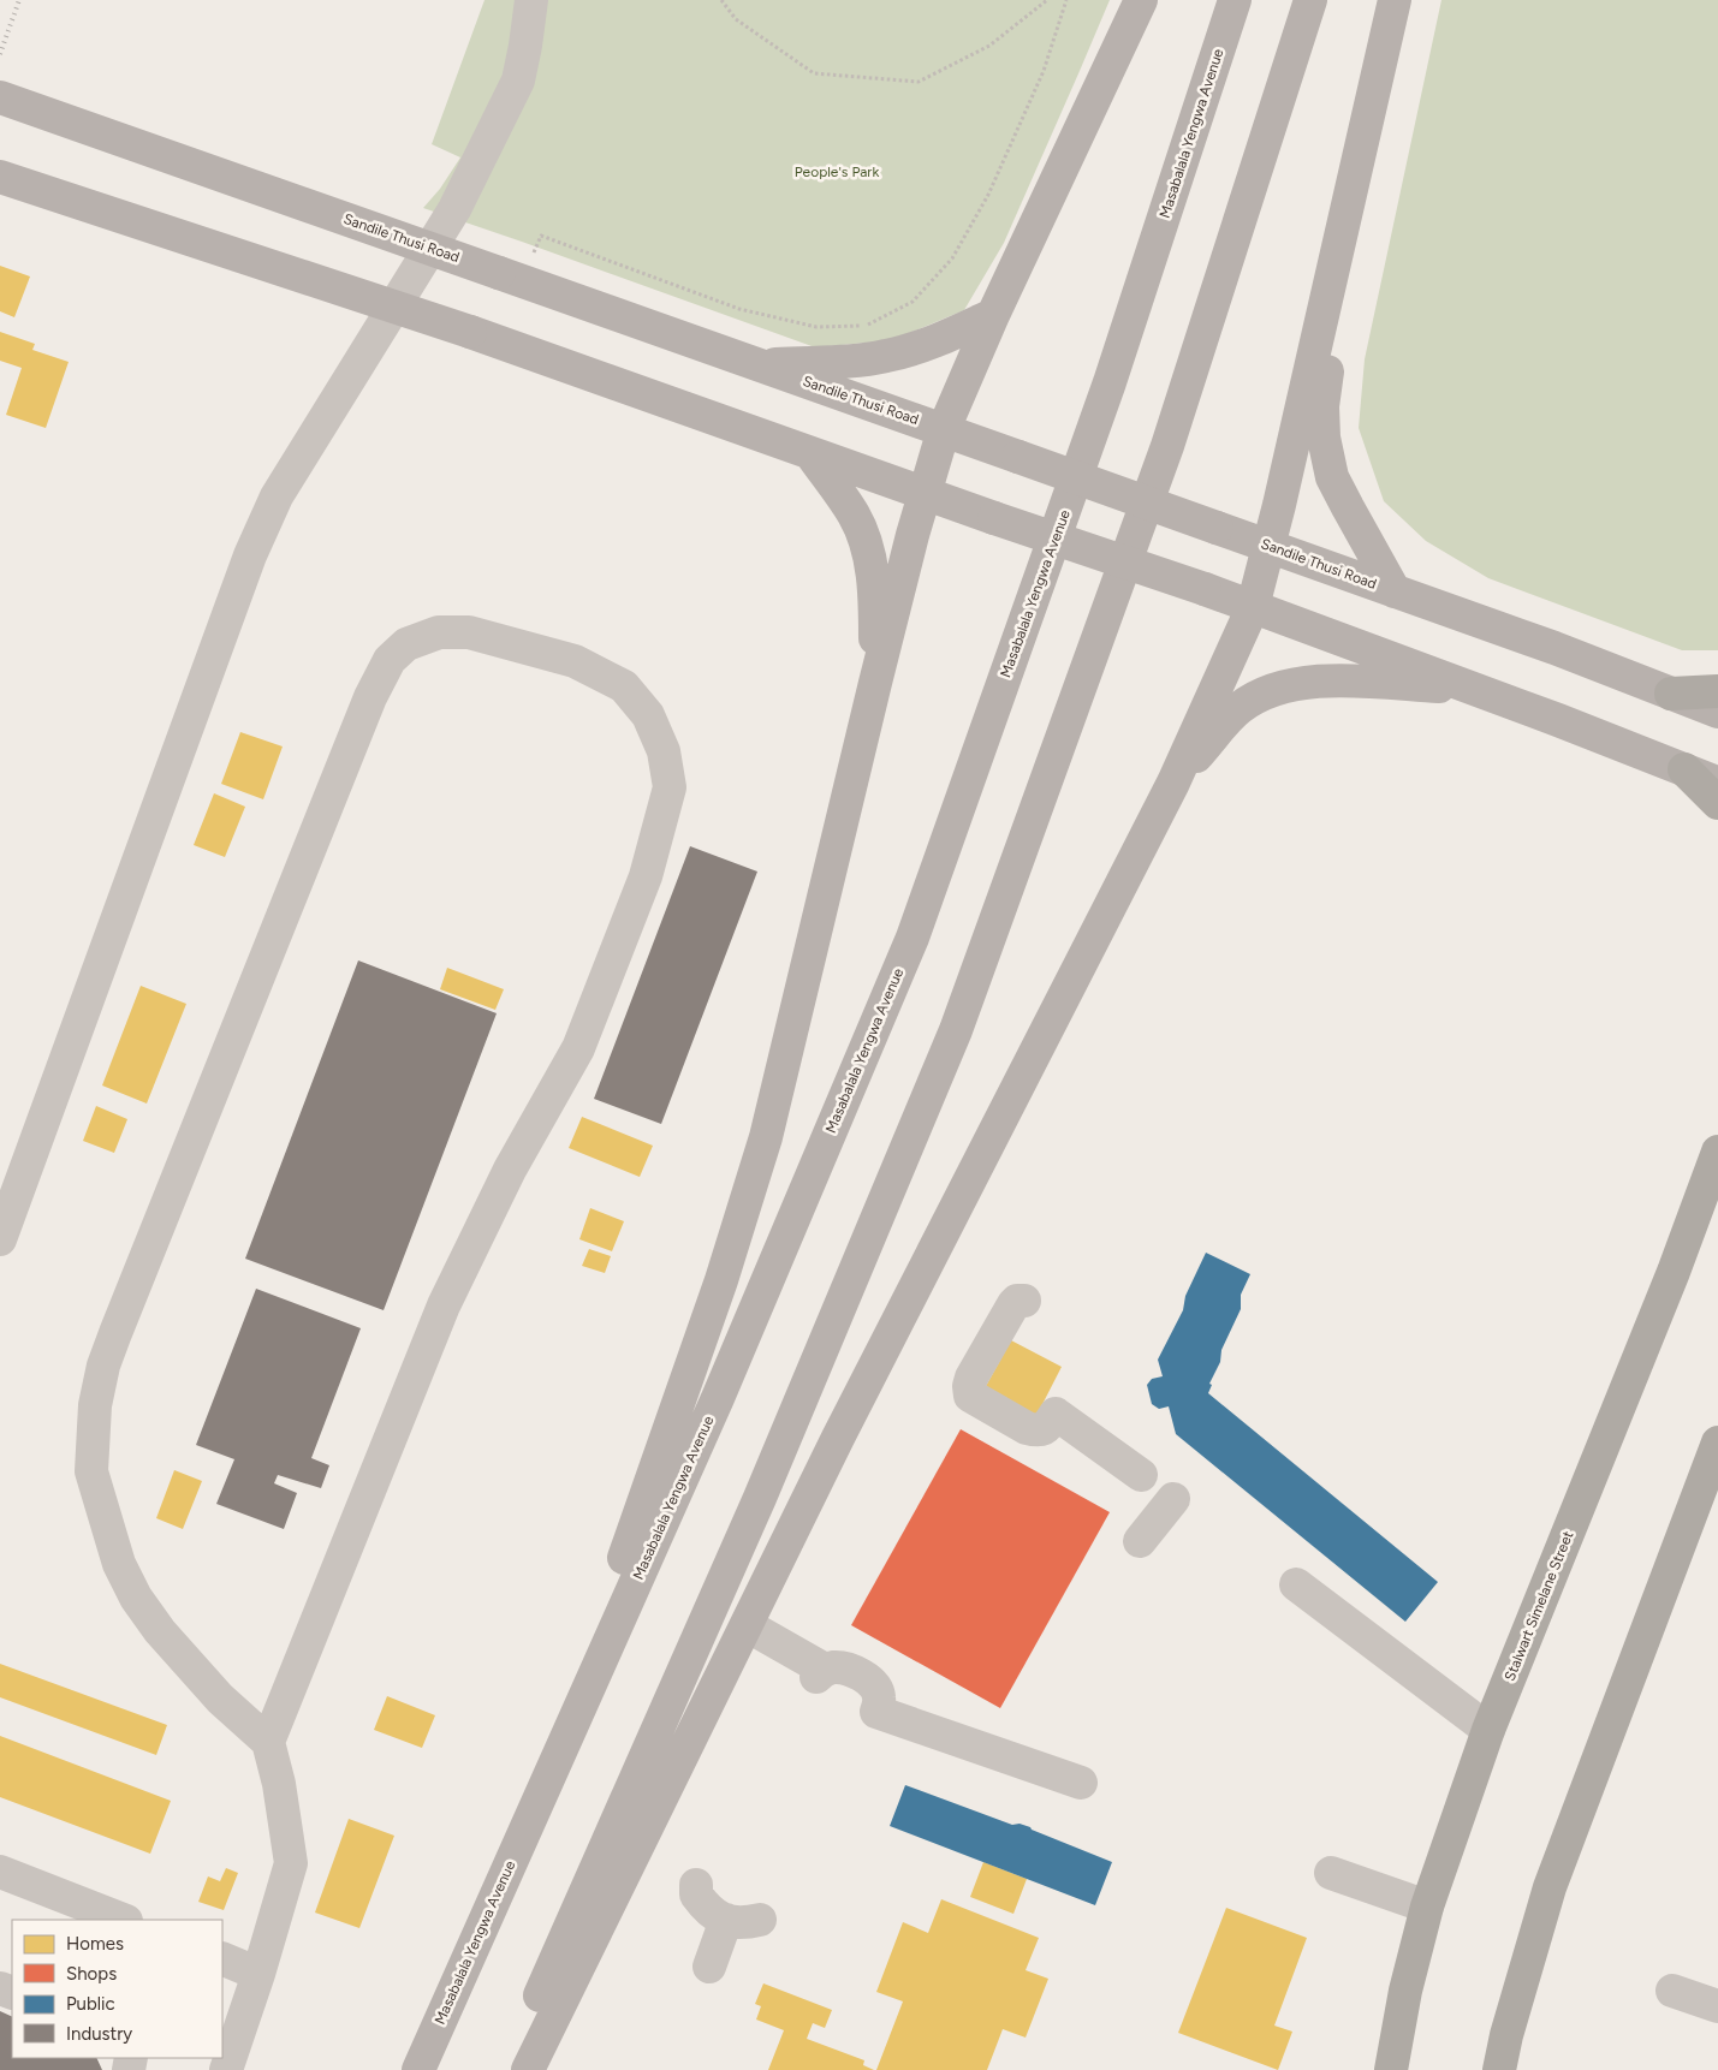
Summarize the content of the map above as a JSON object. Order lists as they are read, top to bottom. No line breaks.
{"streets":{"highway":["Stalwart Simelane Street"],"main road":["Masabalala Yengwa Avenue","Sandile Thusi Road"]},"parks":["People's Park"],"legend":["Homes","Shops","Public","Industry"]}
